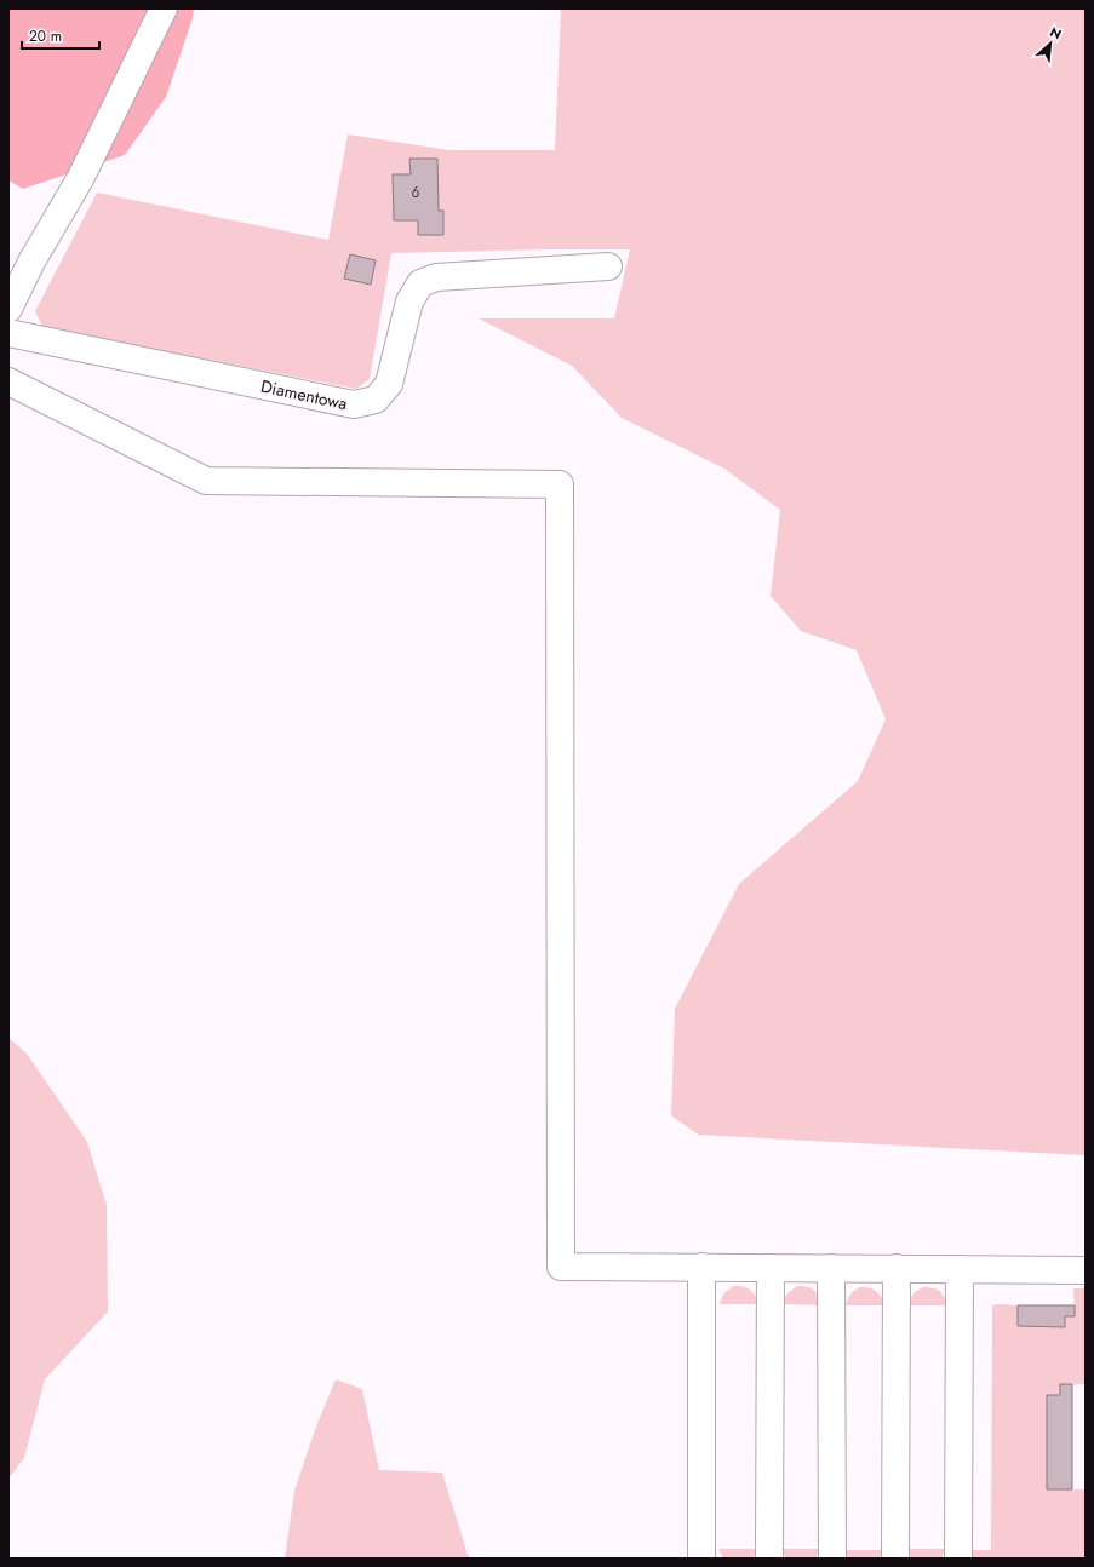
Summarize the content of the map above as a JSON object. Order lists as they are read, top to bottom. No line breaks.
{"streets":{"street":["Diamentowa"]},"house_numbers":["6"],"scale_bar":"20 m","north":"top right"}
